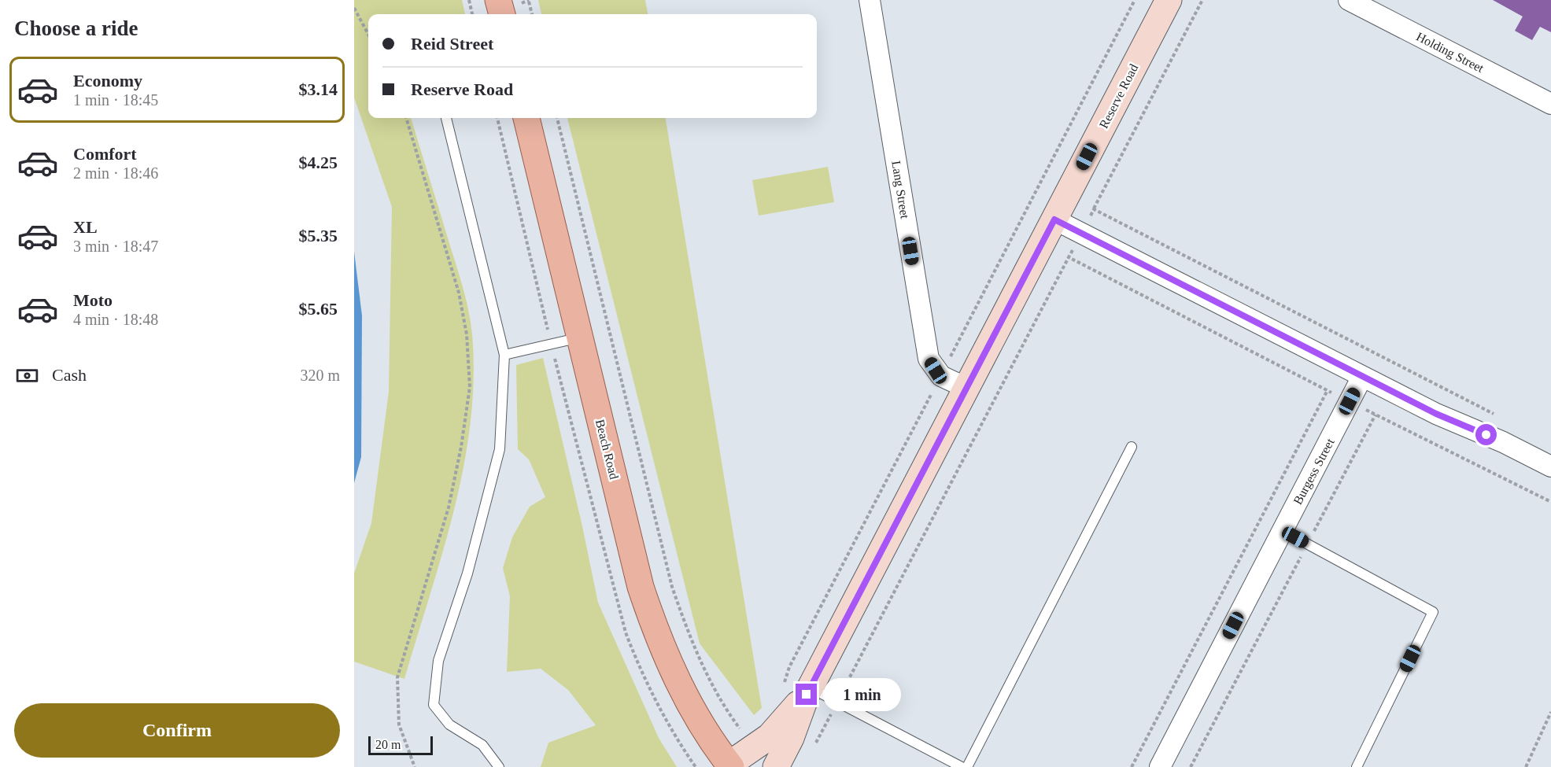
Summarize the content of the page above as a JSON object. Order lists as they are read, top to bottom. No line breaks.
{"streets":{"main road":["Beach Road"],"street":["Holding Street","Reserve Road","Lang Street","Burgess Street"]},"crossings":[["Reserve Road","Lang Street"],["Reserve Road","Beach Road"]],"scale_bar":"20 m","page":{"heading":"Choose a ride","banner":["Reid Street","Reserve Road"],"list":[{"name":"Economy","note":"1 min · 18:45","value":"$3.14"},{"name":"Comfort","note":"2 min · 18:46","value":"$4.25"},{"name":"XL","note":"3 min · 18:47","value":"$5.35"},{"name":"Moto","note":"4 min · 18:48","value":"$5.65"}],"pay":["Cash","320 m"],"bubble":"1 min","buttons":"Confirm","scale":"20 m"}}
